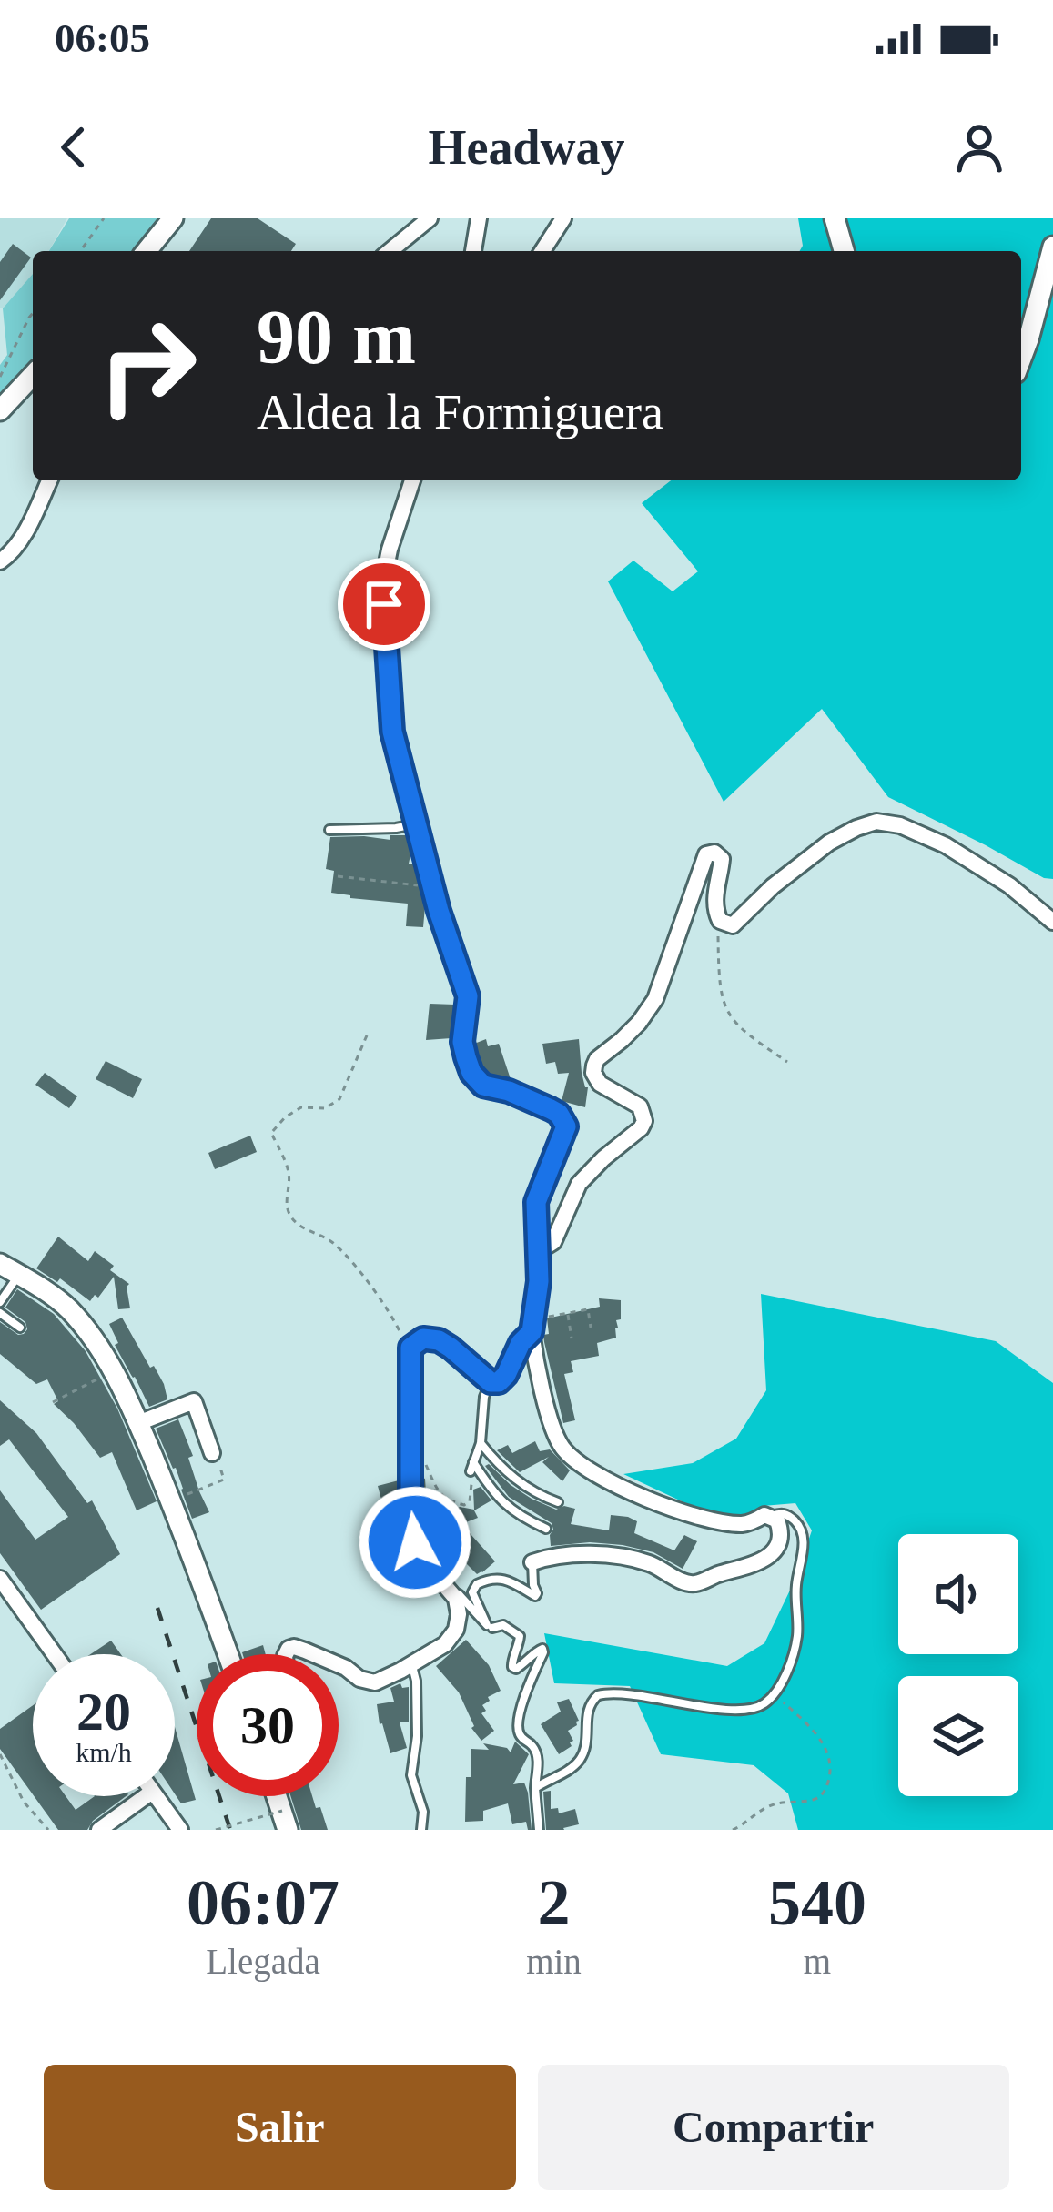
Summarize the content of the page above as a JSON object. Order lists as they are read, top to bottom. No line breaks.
{"page":{"status":"06:05","header":"Headway","turn":["90 m","Aldea la Formiguera"],"speed":"20 km/h","limit":"30","eta":["06:07","Llegada","2","min","540","m"],"buttons":["Salir","Compartir"]}}
